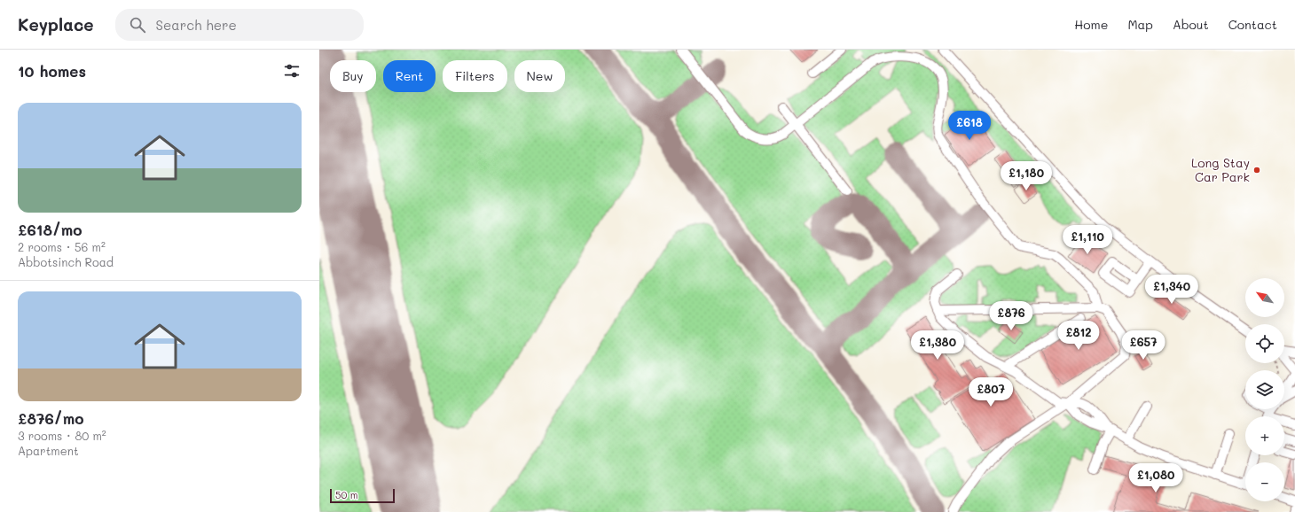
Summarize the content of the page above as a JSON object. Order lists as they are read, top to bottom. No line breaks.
{"places":["Long Stay Car Park"],"scale_bar":"50 m","north":"top left","page":{"header":"Keyplace","search":"Search here","nav":["Home","Map","About","Contact"],"heading":"10 homes","chip":["Buy","Rent","Filters","New"],"list":[{"name":"£618/mo","note":"2 rooms · 56 m² · Abbotsinch Road"},{"name":"£876/mo","note":"3 rooms · 80 m² · Apartment"}],"price":["£618","£1,180","£1,110","£1,340","£876","£812","£1,380","£657","£807","£1,080"],"map_buttons":["+","−"],"scale":"50 m"}}
